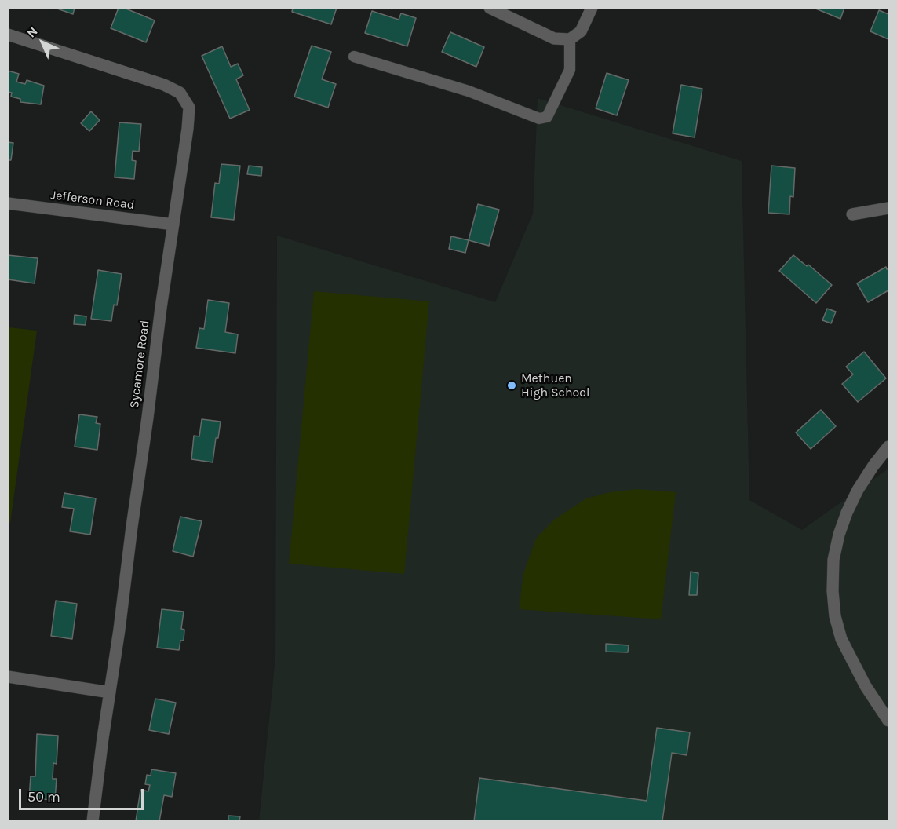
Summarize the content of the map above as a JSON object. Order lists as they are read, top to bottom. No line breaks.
{"streets":{"street":["Jefferson Road","Sycamore Road"]},"crossings":[["Jefferson Road","Sycamore Road"]],"places":["Methuen High School"],"scale_bar":"50 m","north":"top left"}
